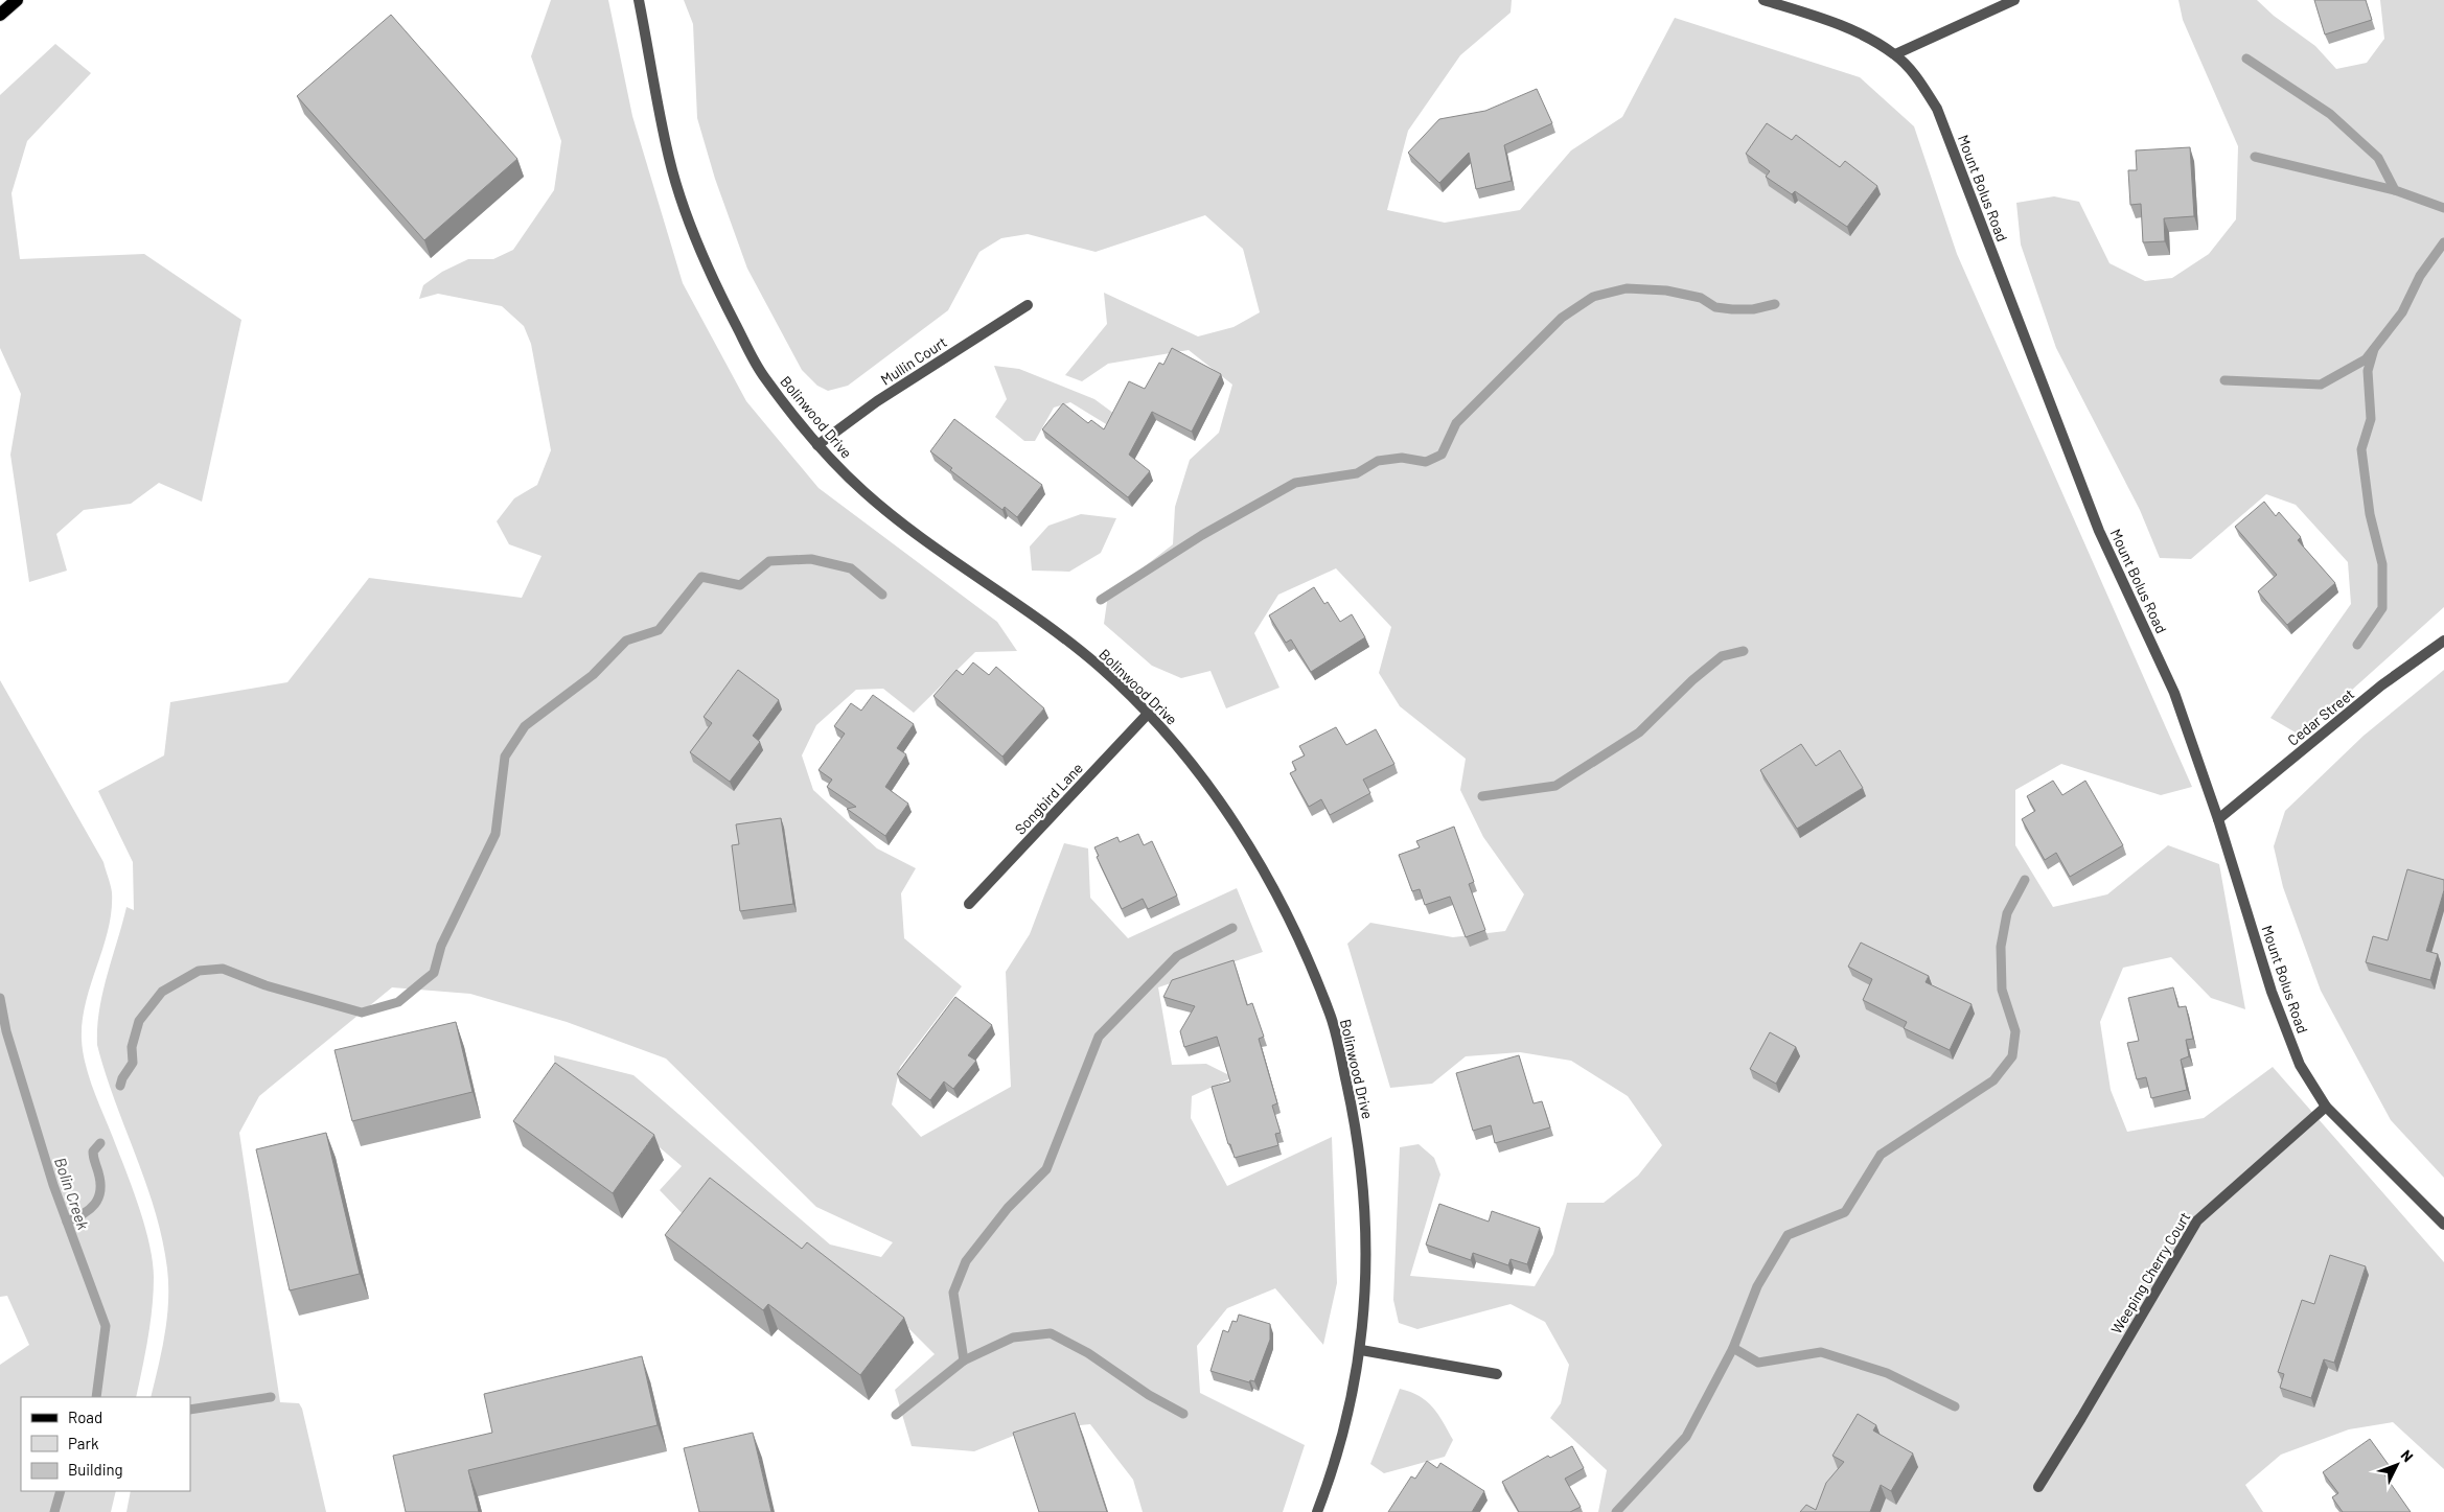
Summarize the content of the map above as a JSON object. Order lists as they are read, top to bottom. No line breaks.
{"streets":{"street":["Mount Bolus Road","Mullin Court","Bolinwood Drive","Cedar Street","Songbird Lane","Weeping Cherry Court"]},"crossings":[["Mount Bolus Road","Cedar Street"],["Mount Bolus Road","Weeping Cherry Court"],["Mullin Court","Bolinwood Drive"],["Bolinwood Drive","Songbird Lane"]],"water":["Bolin Creek"],"legend":["Road","Park","Building"],"north":"top right"}
